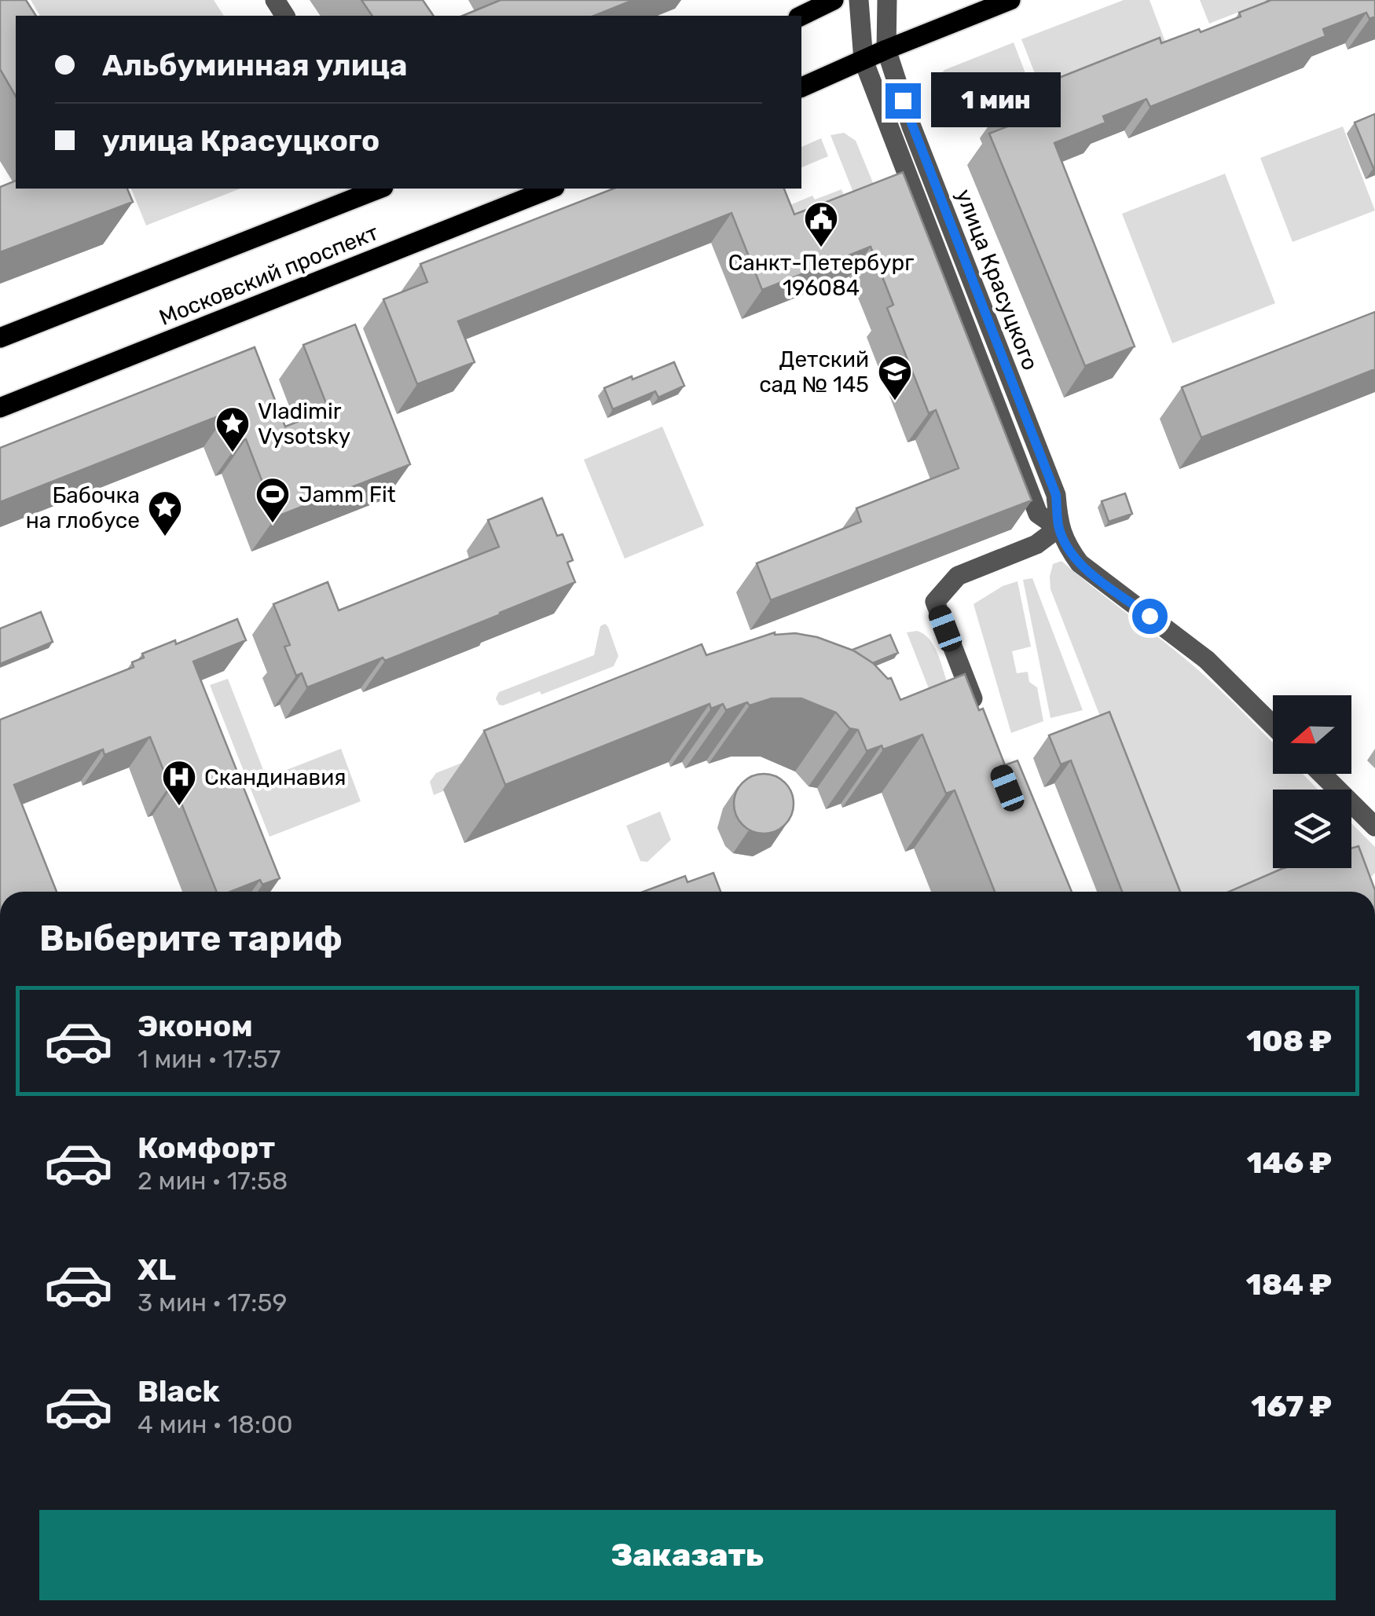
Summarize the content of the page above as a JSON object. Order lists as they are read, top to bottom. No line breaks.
{"streets":{"main road":["Московский проспект"],"street":["улица Красуцкого"]},"places":{"public building":["Санкт-Петербург 196084"],"school or university":["Детский сад № 145"],"place":["Vladimir Vysotsky","Бабочка на глобусе"],"sports":["Jamm Fit"],"hospital":["Скандинавия"]},"north":"left","page":{"banner":["Альбуминная улица","улица Красуцкого"],"bubble":"1 мин","heading":"Выберите тариф","list":[{"name":"Эконом","note":"1 мин · 17:57","value":"108 ₽"},{"name":"Комфорт","note":"2 мин · 17:58","value":"146 ₽"},{"name":"XL","note":"3 мин · 17:59","value":"184 ₽"},{"name":"Black","note":"4 мин · 18:00","value":"167 ₽"}],"buttons":"Заказать"}}
